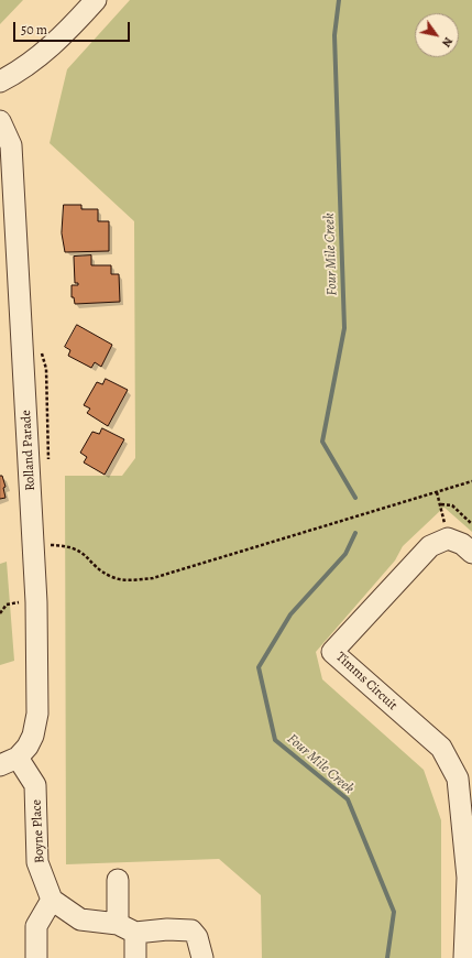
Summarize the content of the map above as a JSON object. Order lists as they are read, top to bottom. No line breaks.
{"streets":{"street":["Rolland Parade","Timms Circuit","Boyne Place"]},"crossings":[["Rolland Parade","Boyne Place"]],"water":["Four Mile Creek"],"scale_bar":"50 m","north":"bottom right"}
